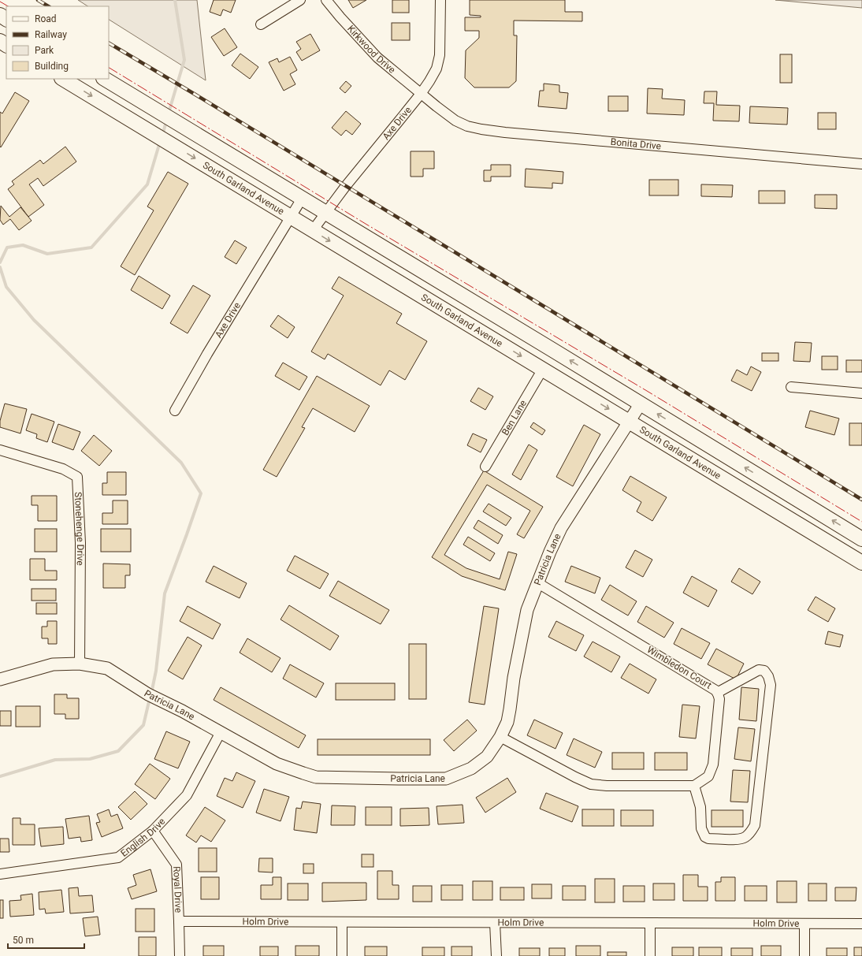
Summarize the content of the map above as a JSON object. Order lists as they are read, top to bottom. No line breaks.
{"streets":{"main road":["South Garland Avenue"],"street":["Kirkwood Drive","Axe Drive","Bonita Drive","Ben Lane","Stonehenge Drive","Patricia Lane","Wimbledon Court","English Drive","Royal Drive","Holm Drive"]},"crossings":[["Kirkwood Drive","Axe Drive"],["Kirkwood Drive","Bonita Drive"],["Axe Drive","Bonita Drive"],["Axe Drive","South Garland Avenue"],["South Garland Avenue","Ben Lane"],["South Garland Avenue","Patricia Lane"],["Stonehenge Drive","Patricia Lane"],["Patricia Lane","Wimbledon Court"],["Patricia Lane","English Drive"],["English Drive","Royal Drive"],["Royal Drive","Holm Drive"]],"legend":["Road","Railway","Park","Building"],"scale_bar":"50 m"}
